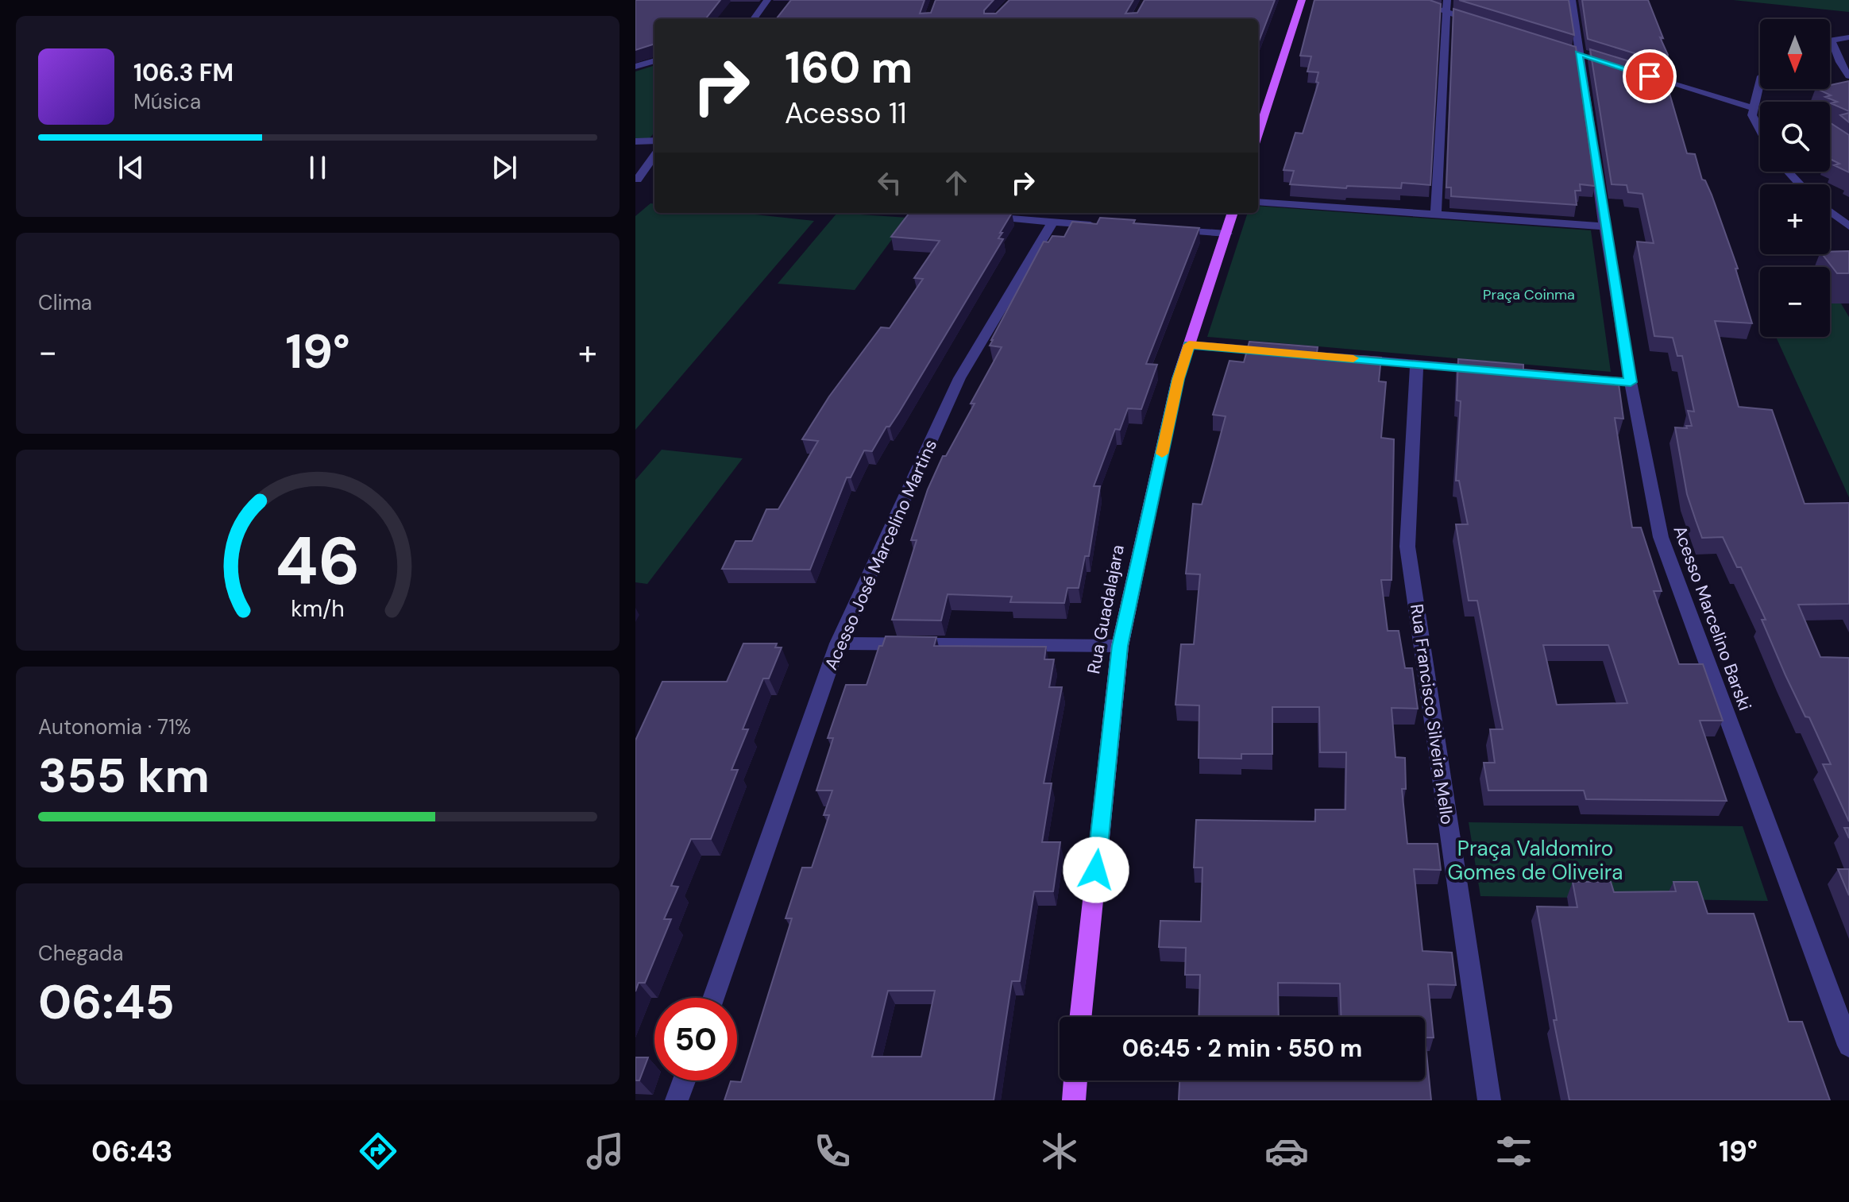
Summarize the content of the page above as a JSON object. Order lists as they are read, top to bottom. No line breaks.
{"streets":{"main road":["Rua Guadalajara"],"street":["Acesso José Marcelino Martins","Acesso Marcelino Barski","Rua Francisco Silveira Mello"]},"parks":["Praça Coinma","Praça Valdomiro Gomes de Oliveira"],"north":"bottom","page":{"map_buttons":["+","−"],"turn":["160 m","Acesso 11"],"song":["106.3 FM","Música"],"tile":["Clima",["Autonomia · 71%","355 km"],["Chegada","06:45"]],"heat":["−","19°","+"],"limit":"50","trip":"06:45 · 2 min · 550 m","tabs":["06:43","19°"],"gauge":["46","km/h"]}}
